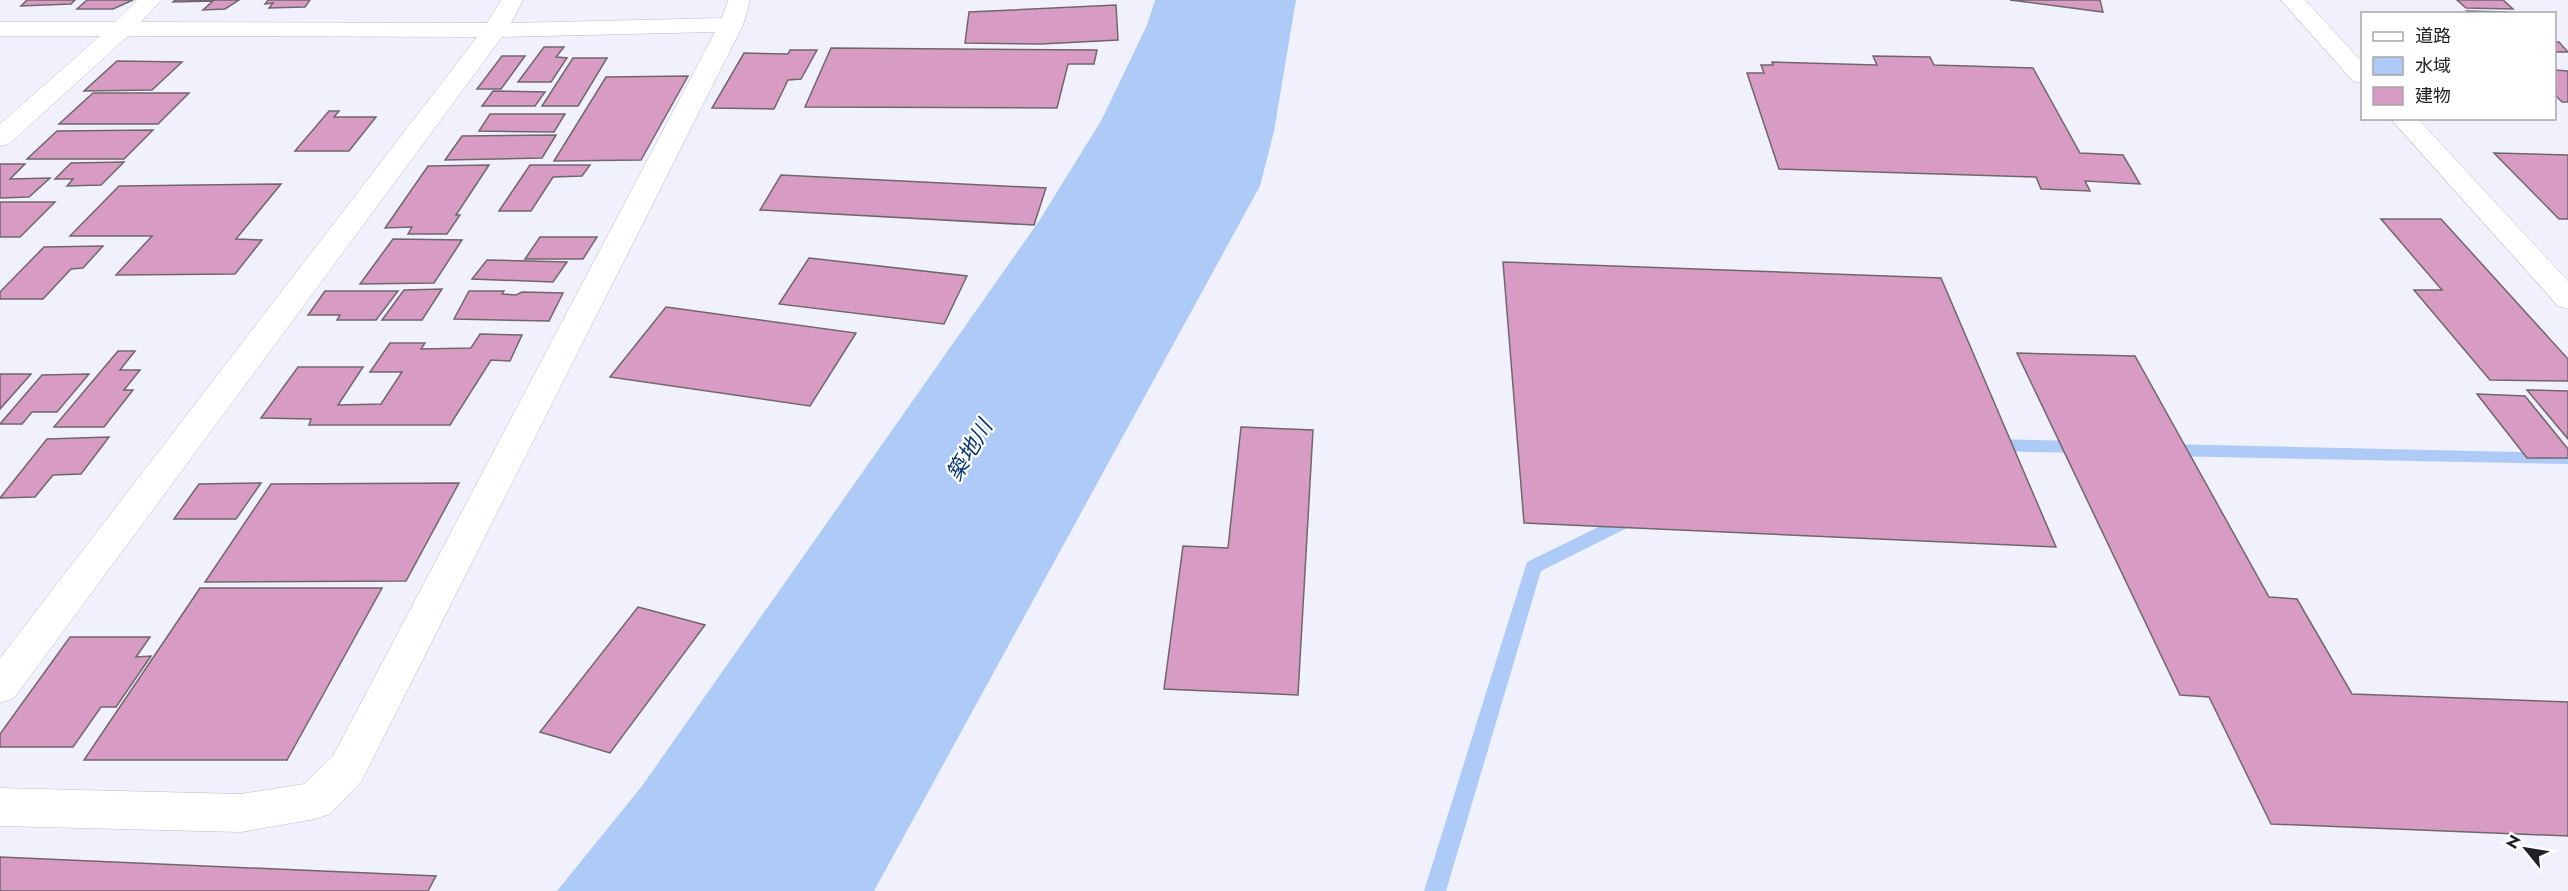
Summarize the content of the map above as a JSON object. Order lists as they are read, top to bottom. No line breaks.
{"water":["築地川"],"legend":["道路","水域","建物"],"north":"top left"}
